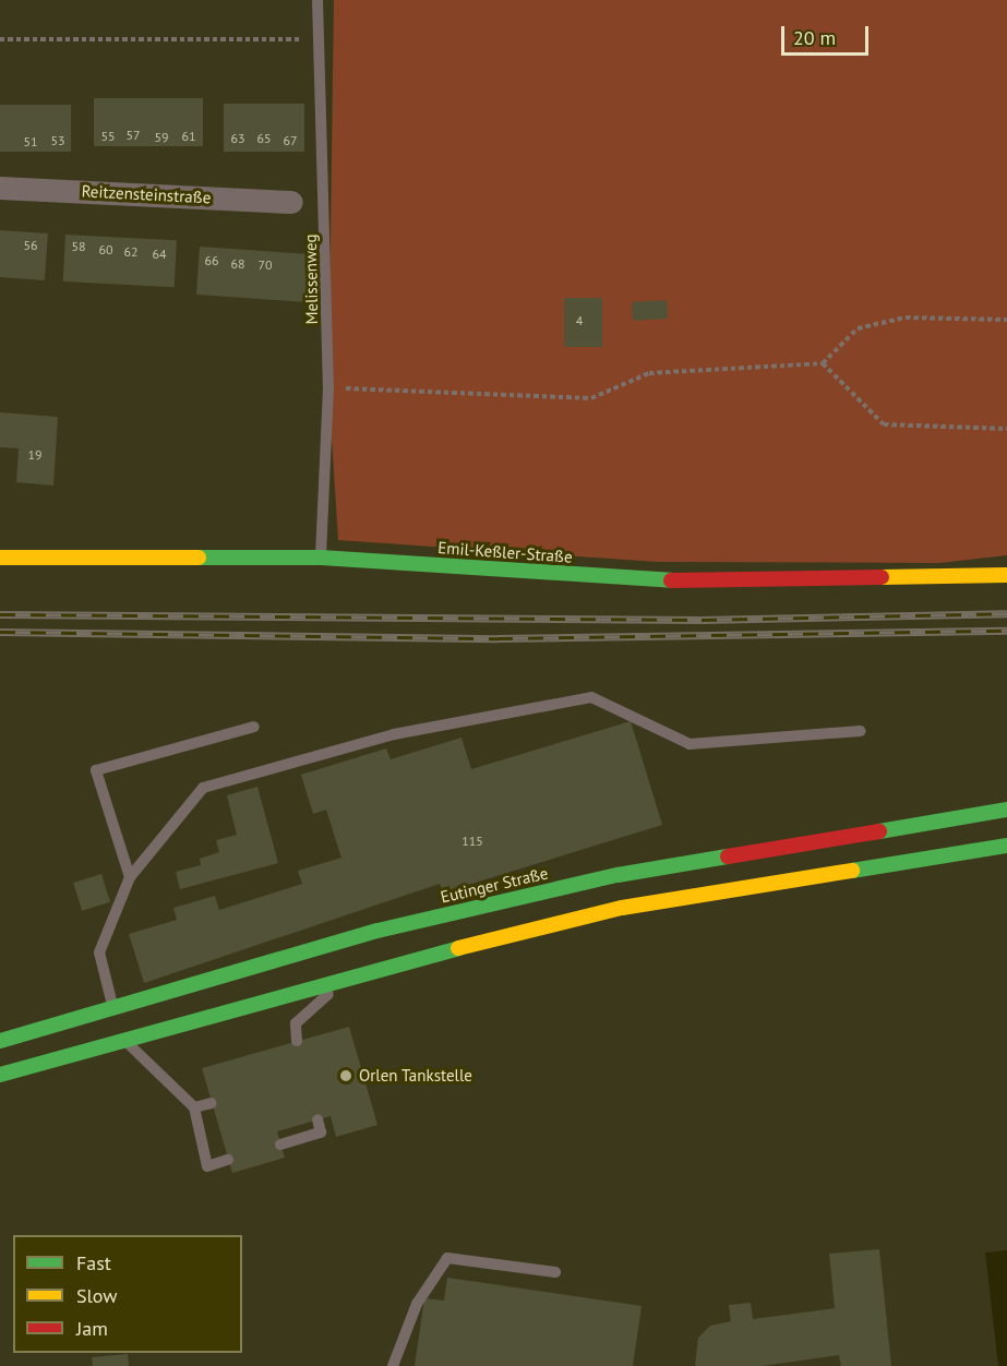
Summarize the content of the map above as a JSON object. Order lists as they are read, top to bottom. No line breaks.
{"streets":{"main road":["Emil-Keßler-Straße","Eutinger Straße"],"street":["Reitzensteinstraße"],"lane":["Melissenweg"]},"crossings":[["Melissenweg","Emil-Keßler-Straße"]],"places":["Orlen Tankstelle"],"house_numbers":["57","55","61","59","63","65","53","67","51","56","58","60","62","64","66","68","70","4","19","115"],"legend":["Fast","Slow","Jam"],"scale_bar":"20 m"}
